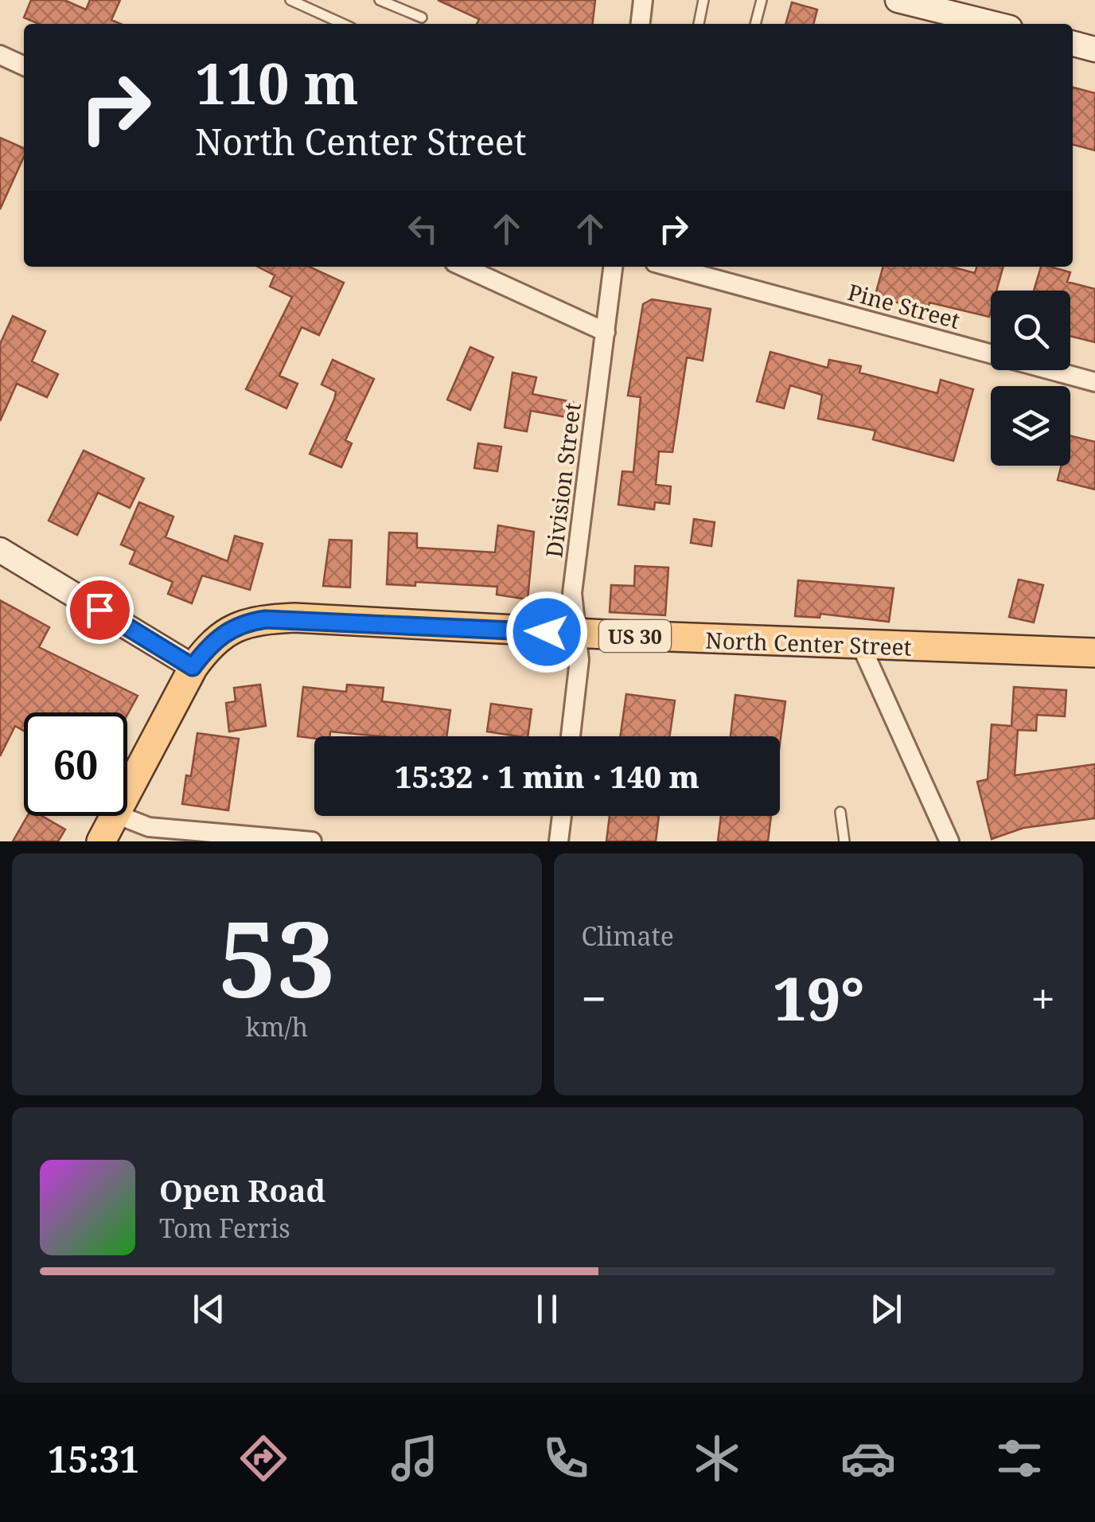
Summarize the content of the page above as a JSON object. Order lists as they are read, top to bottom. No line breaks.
{"streets":{"main road":["US 30","North Center Street"],"street":["Pine Street","Division Street"]},"crossings":[["Division Street","North Center Street"],["US 30","North Center Street"]],"page":{"turn":["110 m","North Center Street"],"limit":"60","trip":"15:32 · 1 min · 140 m","tile":[["53","km/h"],"Climate"],"heat":["−","19°","+"],"song":["Open Road","Tom Ferris"],"tabs":"15:31"}}
